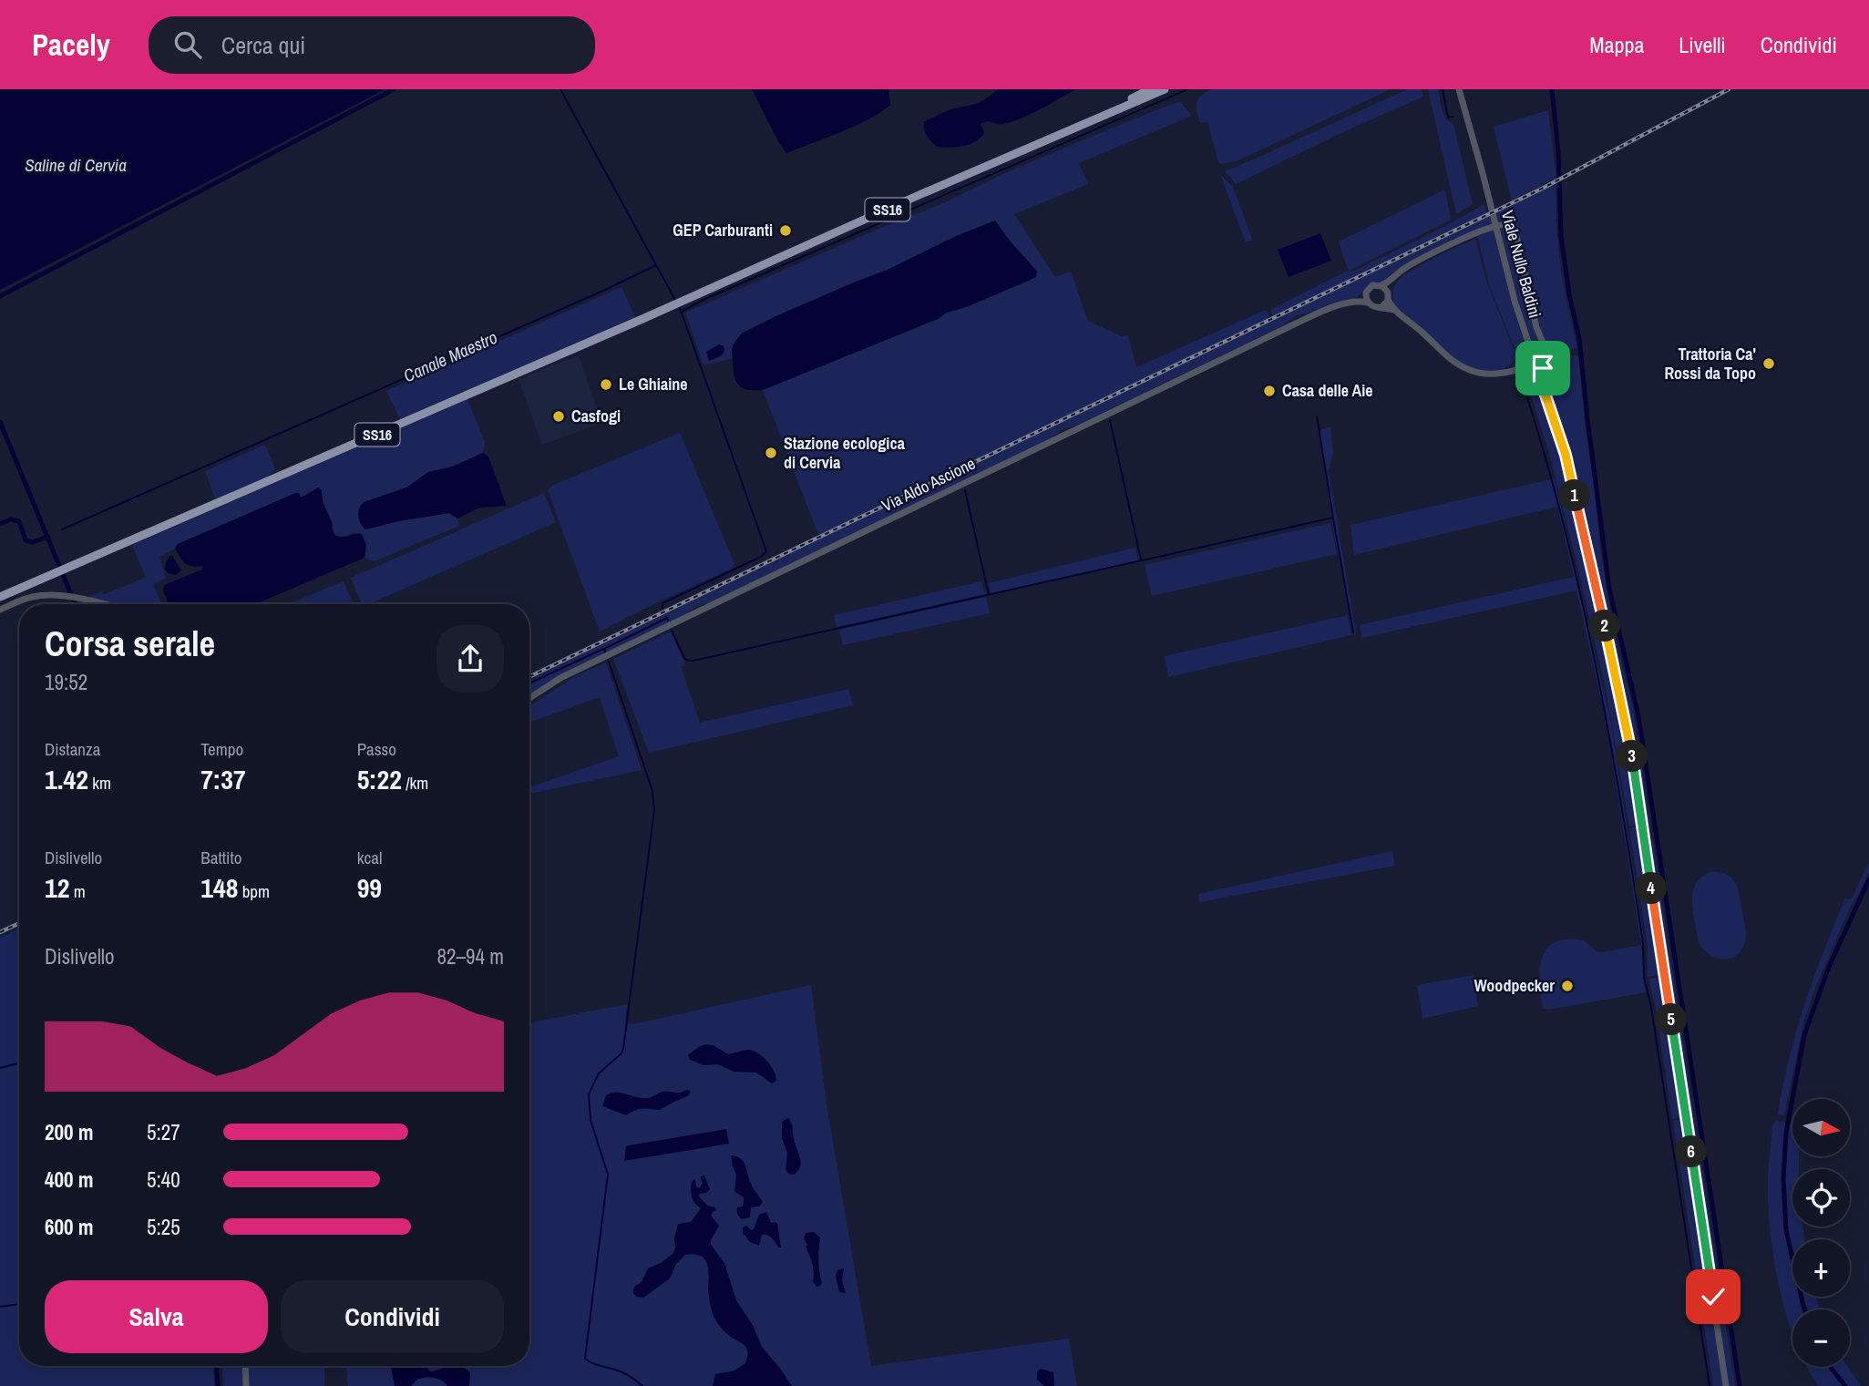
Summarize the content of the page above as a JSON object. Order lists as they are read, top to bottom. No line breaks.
{"streets":{"main road":["SS16"],"street":["Viale Nullo Baldini","Via Aldo Ascione"]},"water":["Saline di Cervia","Canale Maestro"],"places":["GEP Carburanti","Trattoria Ca' Rossi da Topo","Le Ghiaine","Casa delle Aie","Casfogi","Stazione ecologica di Cervia","Woodpecker"],"north":"right","page":{"header":"Pacely","search":"Cerca qui","nav":["Mappa","Livelli","Condividi"],"pins":["1","2","3","4","5","6"],"heading":["Corsa serale","19:52"],"stats":[["Distanza","1.42 km"],["Tempo","7:37"],["Passo","5:22 /km"],["Dislivello","12 m"],["Battito","148 bpm"],["kcal","99"]],"chart":["Dislivello","82–94 m"],"map_buttons":["+","−"],"list":[{"name":"200 m","note":"5:27"},{"name":"400 m","note":"5:40"},{"name":"600 m","note":"5:25"}],"buttons":["Salva","Condividi"]}}
